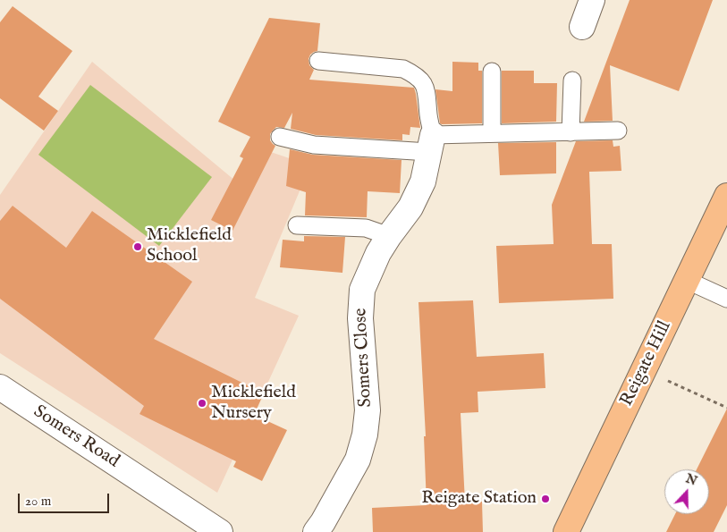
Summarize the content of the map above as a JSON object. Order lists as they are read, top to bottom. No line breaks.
{"streets":{"main road":["Reigate Hill"],"street":["Somers Close","Somers Road"]},"places":["Micklefield School","Micklefield Nursery","Reigate Station"],"scale_bar":"20 m","north":"top"}
